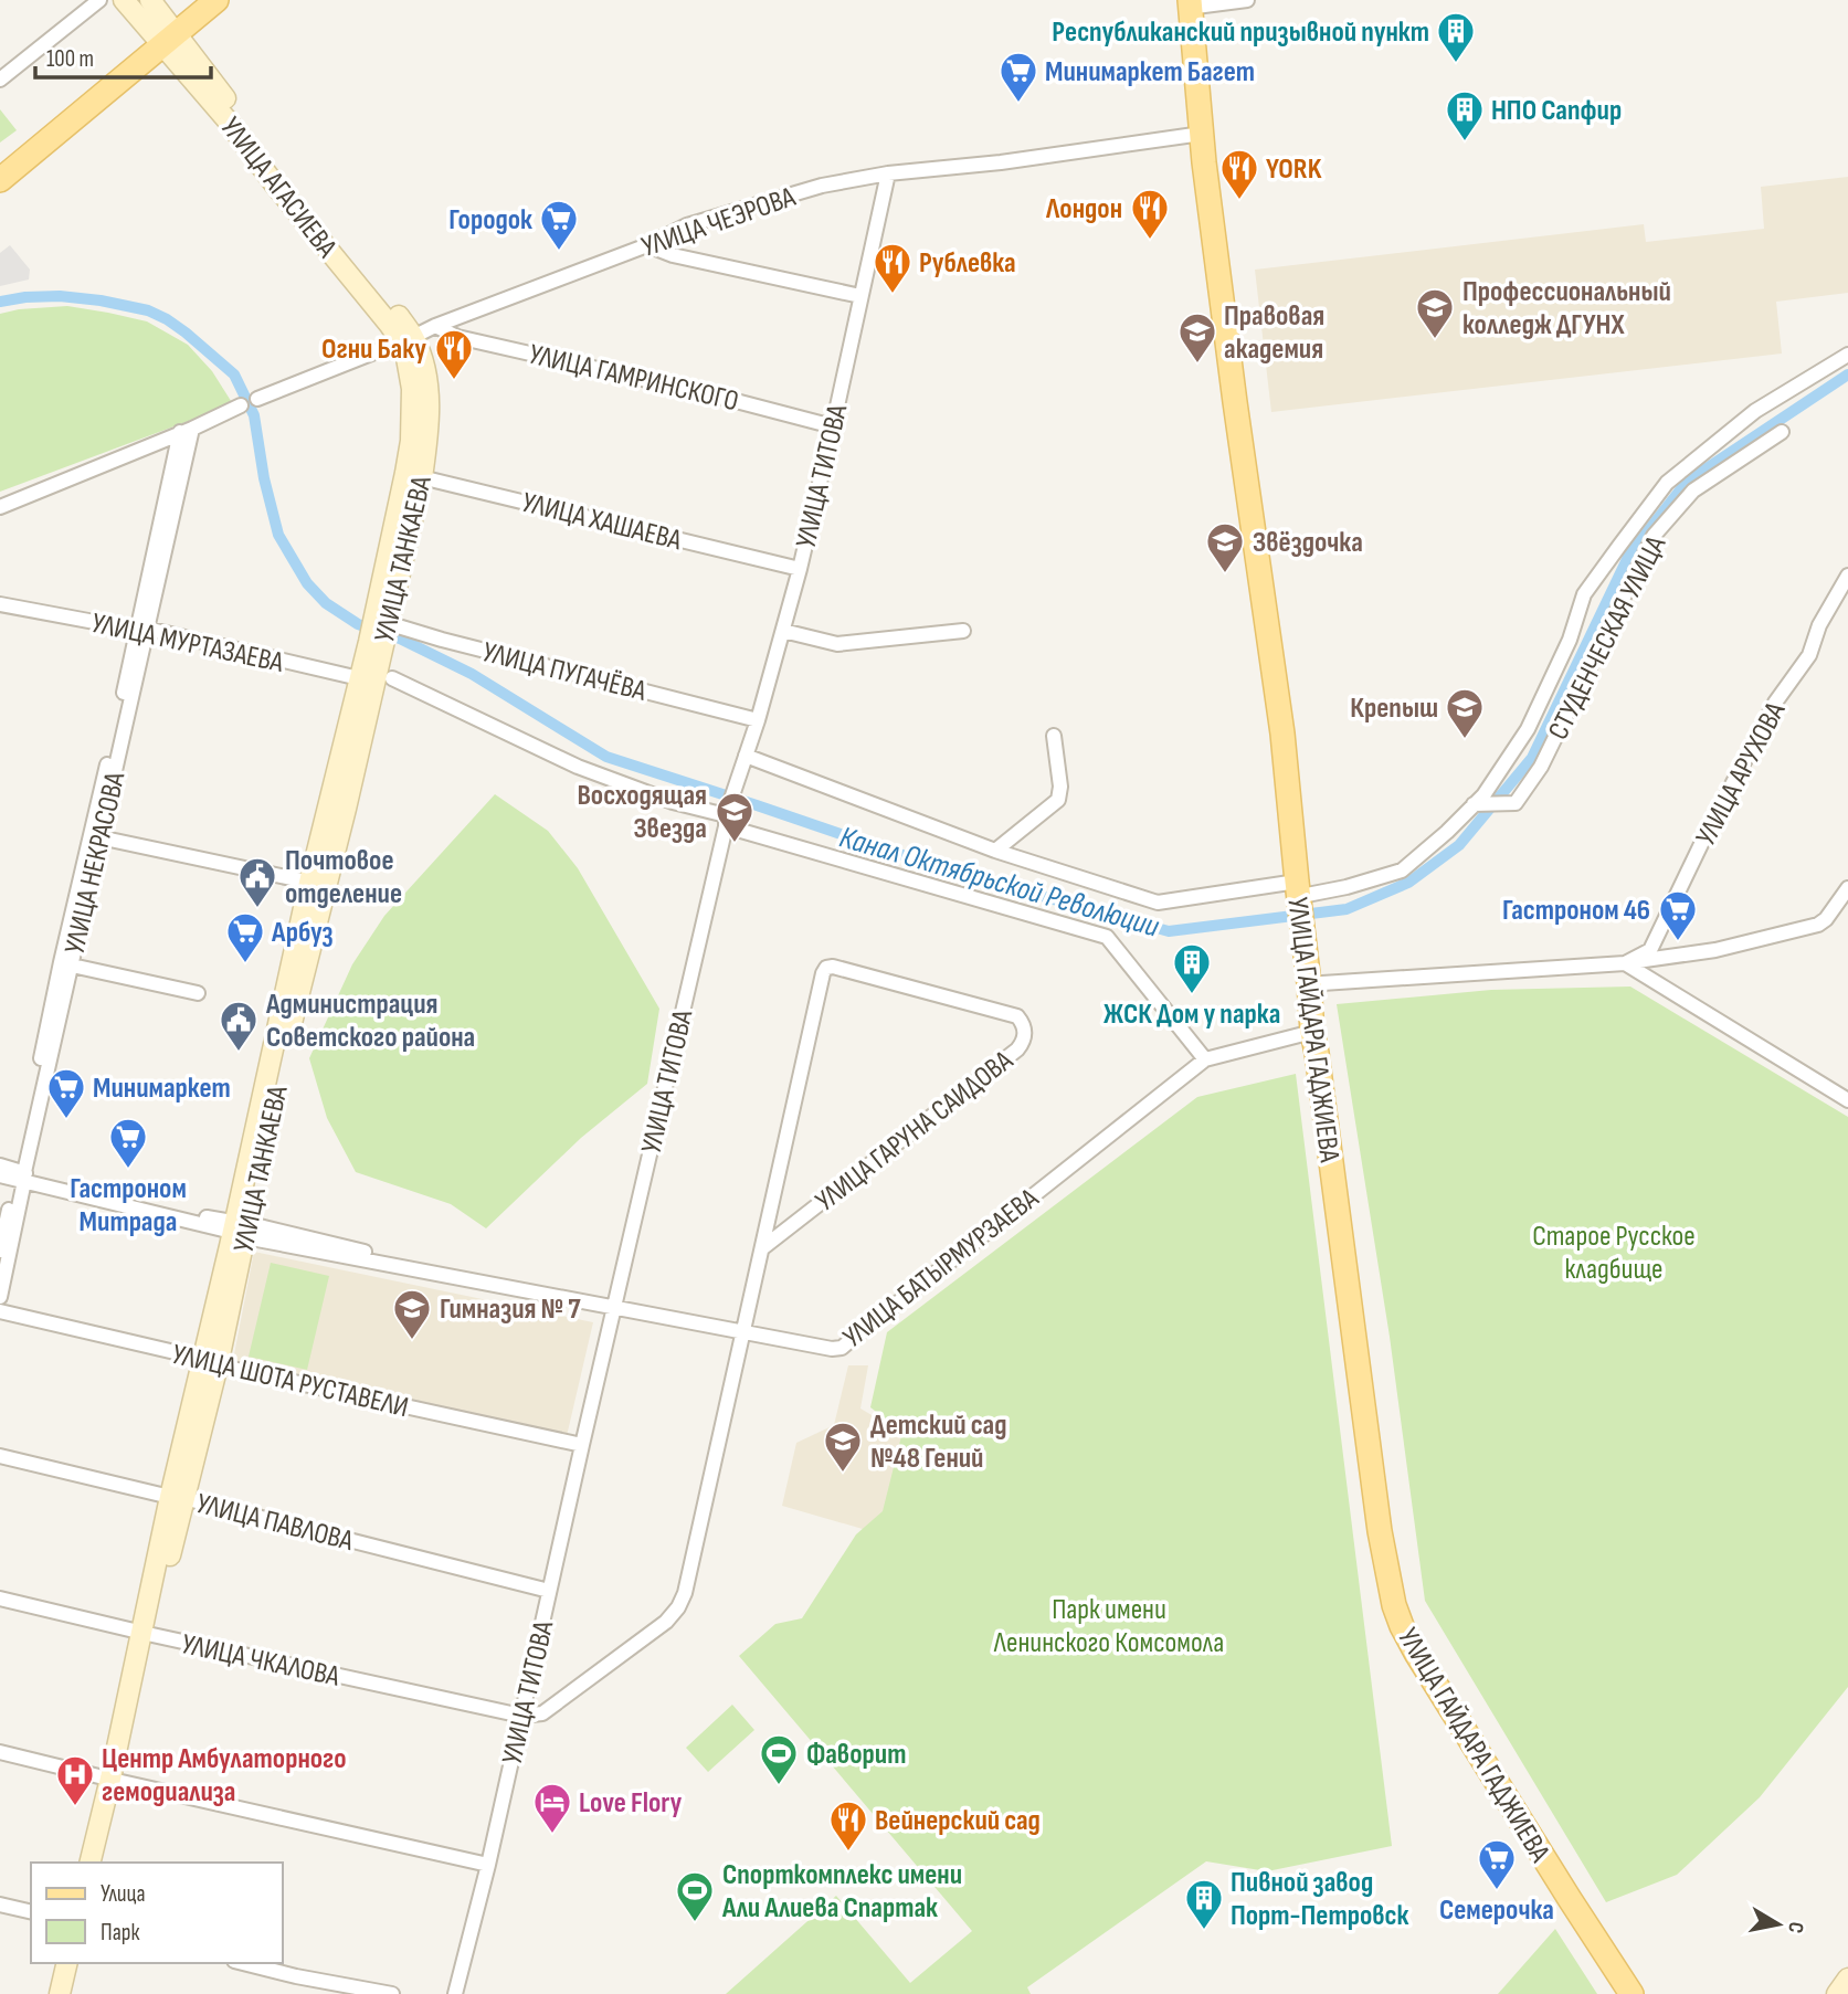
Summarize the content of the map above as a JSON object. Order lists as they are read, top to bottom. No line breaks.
{"streets":{"main road":["УЛИЦА АГАСИЕВА","УЛИЦА ТАНКАЕВА","УЛИЦА ГАЙДАРА ГАДЖИЕВА"],"street":["УЛИЦА ЧЕЭРОВА","УЛИЦА ГАМРИНСКОГО","УЛИЦА ТИТОВА","УЛИЦА ХАШАЕВА","СТУДЕНЧЕСКАЯ УЛИЦА","УЛИЦА МУРТАЗАЕВА","УЛИЦА ПУГАЧЁВА","УЛИЦА АРУХОВА","УЛИЦА НЕКРАСОВА","УЛИЦА ГАРУНА САИДОВА","УЛИЦА БАТЫРМУРЗАЕВА","УЛИЦА ШОТА РУСТАВЕЛИ","УЛИЦА ПАВЛОВА","УЛИЦА ЧКАЛОВА"]},"crossings":[["УЛИЦА АГАСИЕВА","УЛИЦА ЧЕЭРОВА"],["УЛИЦА АГАСИЕВА","УЛИЦА ТАНКАЕВА"],["УЛИЦА ЧЕЭРОВА","УЛИЦА ГАМРИНСКОГО"],["УЛИЦА ЧЕЭРОВА","УЛИЦА ТИТОВА"],["УЛИЦА ЧЕЭРОВА","УЛИЦА ТАНКАЕВА"],["УЛИЦА ЧЕЭРОВА","УЛИЦА ГАЙДАРА ГАДЖИЕВА"],["УЛИЦА ГАМРИНСКОГО","УЛИЦА ТИТОВА"],["УЛИЦА ТИТОВА","УЛИЦА ХАШАЕВА"],["УЛИЦА ТИТОВА","УЛИЦА МУРТАЗАЕВА"],["УЛИЦА ТИТОВА","УЛИЦА ПУГАЧЁВА"],["УЛИЦА ТИТОВА","УЛИЦА ГАРУНА САИДОВА"],["УЛИЦА ТИТОВА","УЛИЦА БАТЫРМУРЗАЕВА"],["УЛИЦА ТИТОВА","УЛИЦА ШОТА РУСТАВЕЛИ"],["УЛИЦА ТИТОВА","УЛИЦА ПАВЛОВА"],["УЛИЦА ТИТОВА","УЛИЦА ЧКАЛОВА"],["УЛИЦА ХАШАЕВА","УЛИЦА ТАНКАЕВА"],["УЛИЦА ТАНКАЕВА","УЛИЦА МУРТАЗАЕВА"],["УЛИЦА ТАНКАЕВА","УЛИЦА ПУГАЧЁВА"],["УЛИЦА ТАНКАЕВА","УЛИЦА БАТЫРМУРЗАЕВА"],["УЛИЦА ТАНКАЕВА","УЛИЦА ШОТА РУСТАВЕЛИ"],["УЛИЦА ТАНКАЕВА","УЛИЦА ПАВЛОВА"],["УЛИЦА ТАНКАЕВА","УЛИЦА ЧКАЛОВА"],["УЛИЦА МУРТАЗАЕВА","УЛИЦА НЕКРАСОВА"],["УЛИЦА МУРТАЗАЕВА","УЛИЦА БАТЫРМУРЗАЕВА"],["УЛИЦА НЕКРАСОВА","УЛИЦА БАТЫРМУРЗАЕВА"],["УЛИЦА ГАЙДАРА ГАДЖИЕВА","УЛИЦА БАТЫРМУРЗАЕВА"],["УЛИЦА ГАРУНА САИДОВА","УЛИЦА БАТЫРМУРЗАЕВА"],["УЛИЦА ГАРУНА САИДОВА","УЛИЦА ЧКАЛОВА"]],"water":["Канал Октябрьской Революции"],"parks":["Старое Русское кладбище","Парк имени Ленинского Комсомола"],"places":{"building":["Республиканский призывной пункт","НПО Сапфир","ЖСК Дом у парка","Пивной завод Порт-Петровск"],"supermarket":["Минимаркет Багет","Городок","Гастроном 46","Арбуз","Минимаркет","Гастроном Митрада","Семерочка"],"restaurant":["YORK","Лондон","Рублевка","Огни Баку","Вейнерский сад"],"school or university":["Профессиональный колледж ДГУНХ","Правовая академия","Звёздочка","Крепыш","Восходящая Звезда","Гимназия № 7","Детский сад №48 Гений"],"public building":["Почтовое отделение","Администрация Советского района"],"sports":["Фаворит","Спорткомплекс имени Али Алиева Спартак"],"hospital":["Центр Амбулаторного гемодиализа"],"hotel":["Love Flory"]},"legend":["Улица","Парк"],"scale_bar":"100 m","north":"right"}
